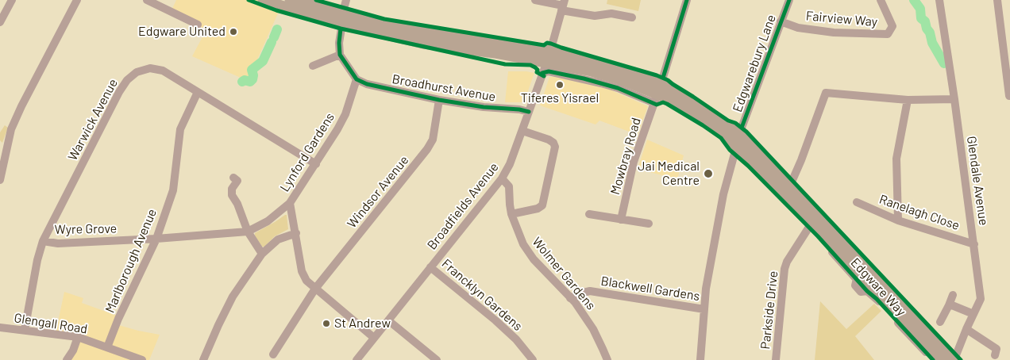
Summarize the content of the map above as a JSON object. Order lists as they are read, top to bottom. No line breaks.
{"streets":{"highway":["Edgware Way"],"street":["Fairview Way","Edgwarebury Lane","Broadhurst Avenue","Warwick Avenue","Lynford Gardens","Mowbray Road","Glendale Avenue","Windsor Avenue","Broadfields Avenue","Ranelagh Close","Wyre Grove","Marlborough Avenue","Wolmer Gardens","Blackwell Gardens","Francklyn Gardens","Parkside Drive","Glengall Road"]},"crossings":[["Fairview Way","Edgwarebury Lane"],["Edgwarebury Lane","Edgware Way"],["Edgwarebury Lane","Blackwell Gardens"],["Broadhurst Avenue","Lynford Gardens"],["Broadhurst Avenue","Windsor Avenue"],["Broadhurst Avenue","Broadfields Avenue"],["Warwick Avenue","Lynford Gardens"],["Warwick Avenue","Wyre Grove"],["Warwick Avenue","Marlborough Avenue"],["Warwick Avenue","Glengall Road"],["Lynford Gardens","Windsor Avenue"],["Lynford Gardens","Broadfields Avenue"],["Mowbray Road","Edgware Way"],["Glendale Avenue","Ranelagh Close"],["Glendale Avenue","Edgware Way"],["Broadfields Avenue","Wolmer Gardens"],["Broadfields Avenue","Edgware Way"],["Broadfields Avenue","Francklyn Gardens"],["Wyre Grove","Marlborough Avenue"],["Marlborough Avenue","Glengall Road"],["Wolmer Gardens","Blackwell Gardens"],["Edgware Way","Parkside Drive"]],"places":["Edgware United","Tiferes Yisrael","Jai Medical Centre","St Andrew"]}
